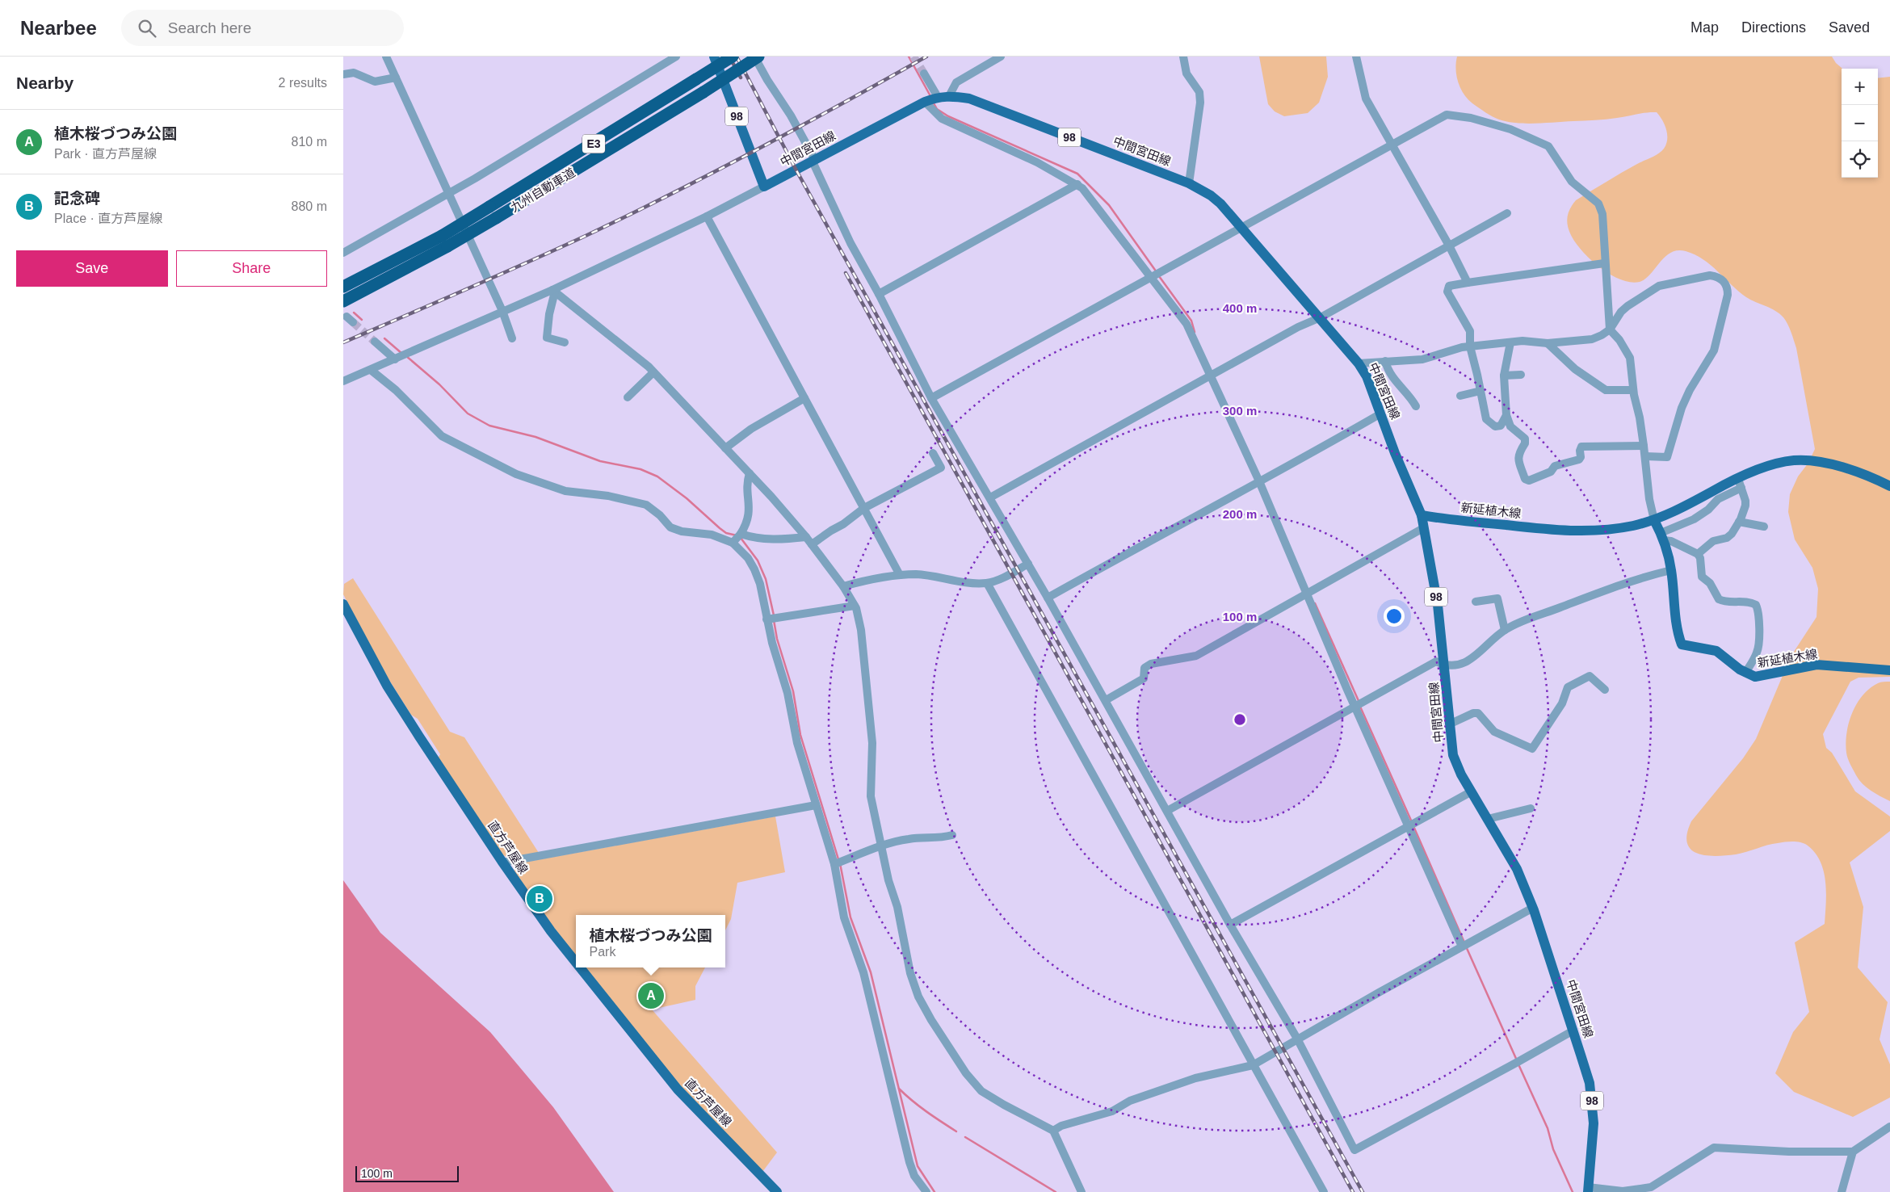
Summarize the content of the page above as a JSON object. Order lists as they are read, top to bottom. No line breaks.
{"streets":{"highway":["E3","九州自動車道"],"main road":["98","中間宮田線","新延植木線","直方芦屋線"]},"crossings":[["98","中間宮田線"],["中間宮田線","新延植木線"]],"scale_bar":"100 m","page":{"header":"Nearbee","search":"Search here","nav":["Map","Directions","Saved"],"heading":["Nearby","2 results"],"map_buttons":["+","−"],"list":[{"mark":"A","name":"植木桜づつみ公園","note":"Park · 直方芦屋線","value":"810 m"},{"mark":"B","name":"記念碑","note":"Place · 直方芦屋線","value":"880 m"}],"buttons":["Save","Share"],"pins":["B","A"],"popup":["植木桜づつみ公園","Park"],"scale":"100 m"},"rings":["400 m","300 m","200 m","100 m"]}
